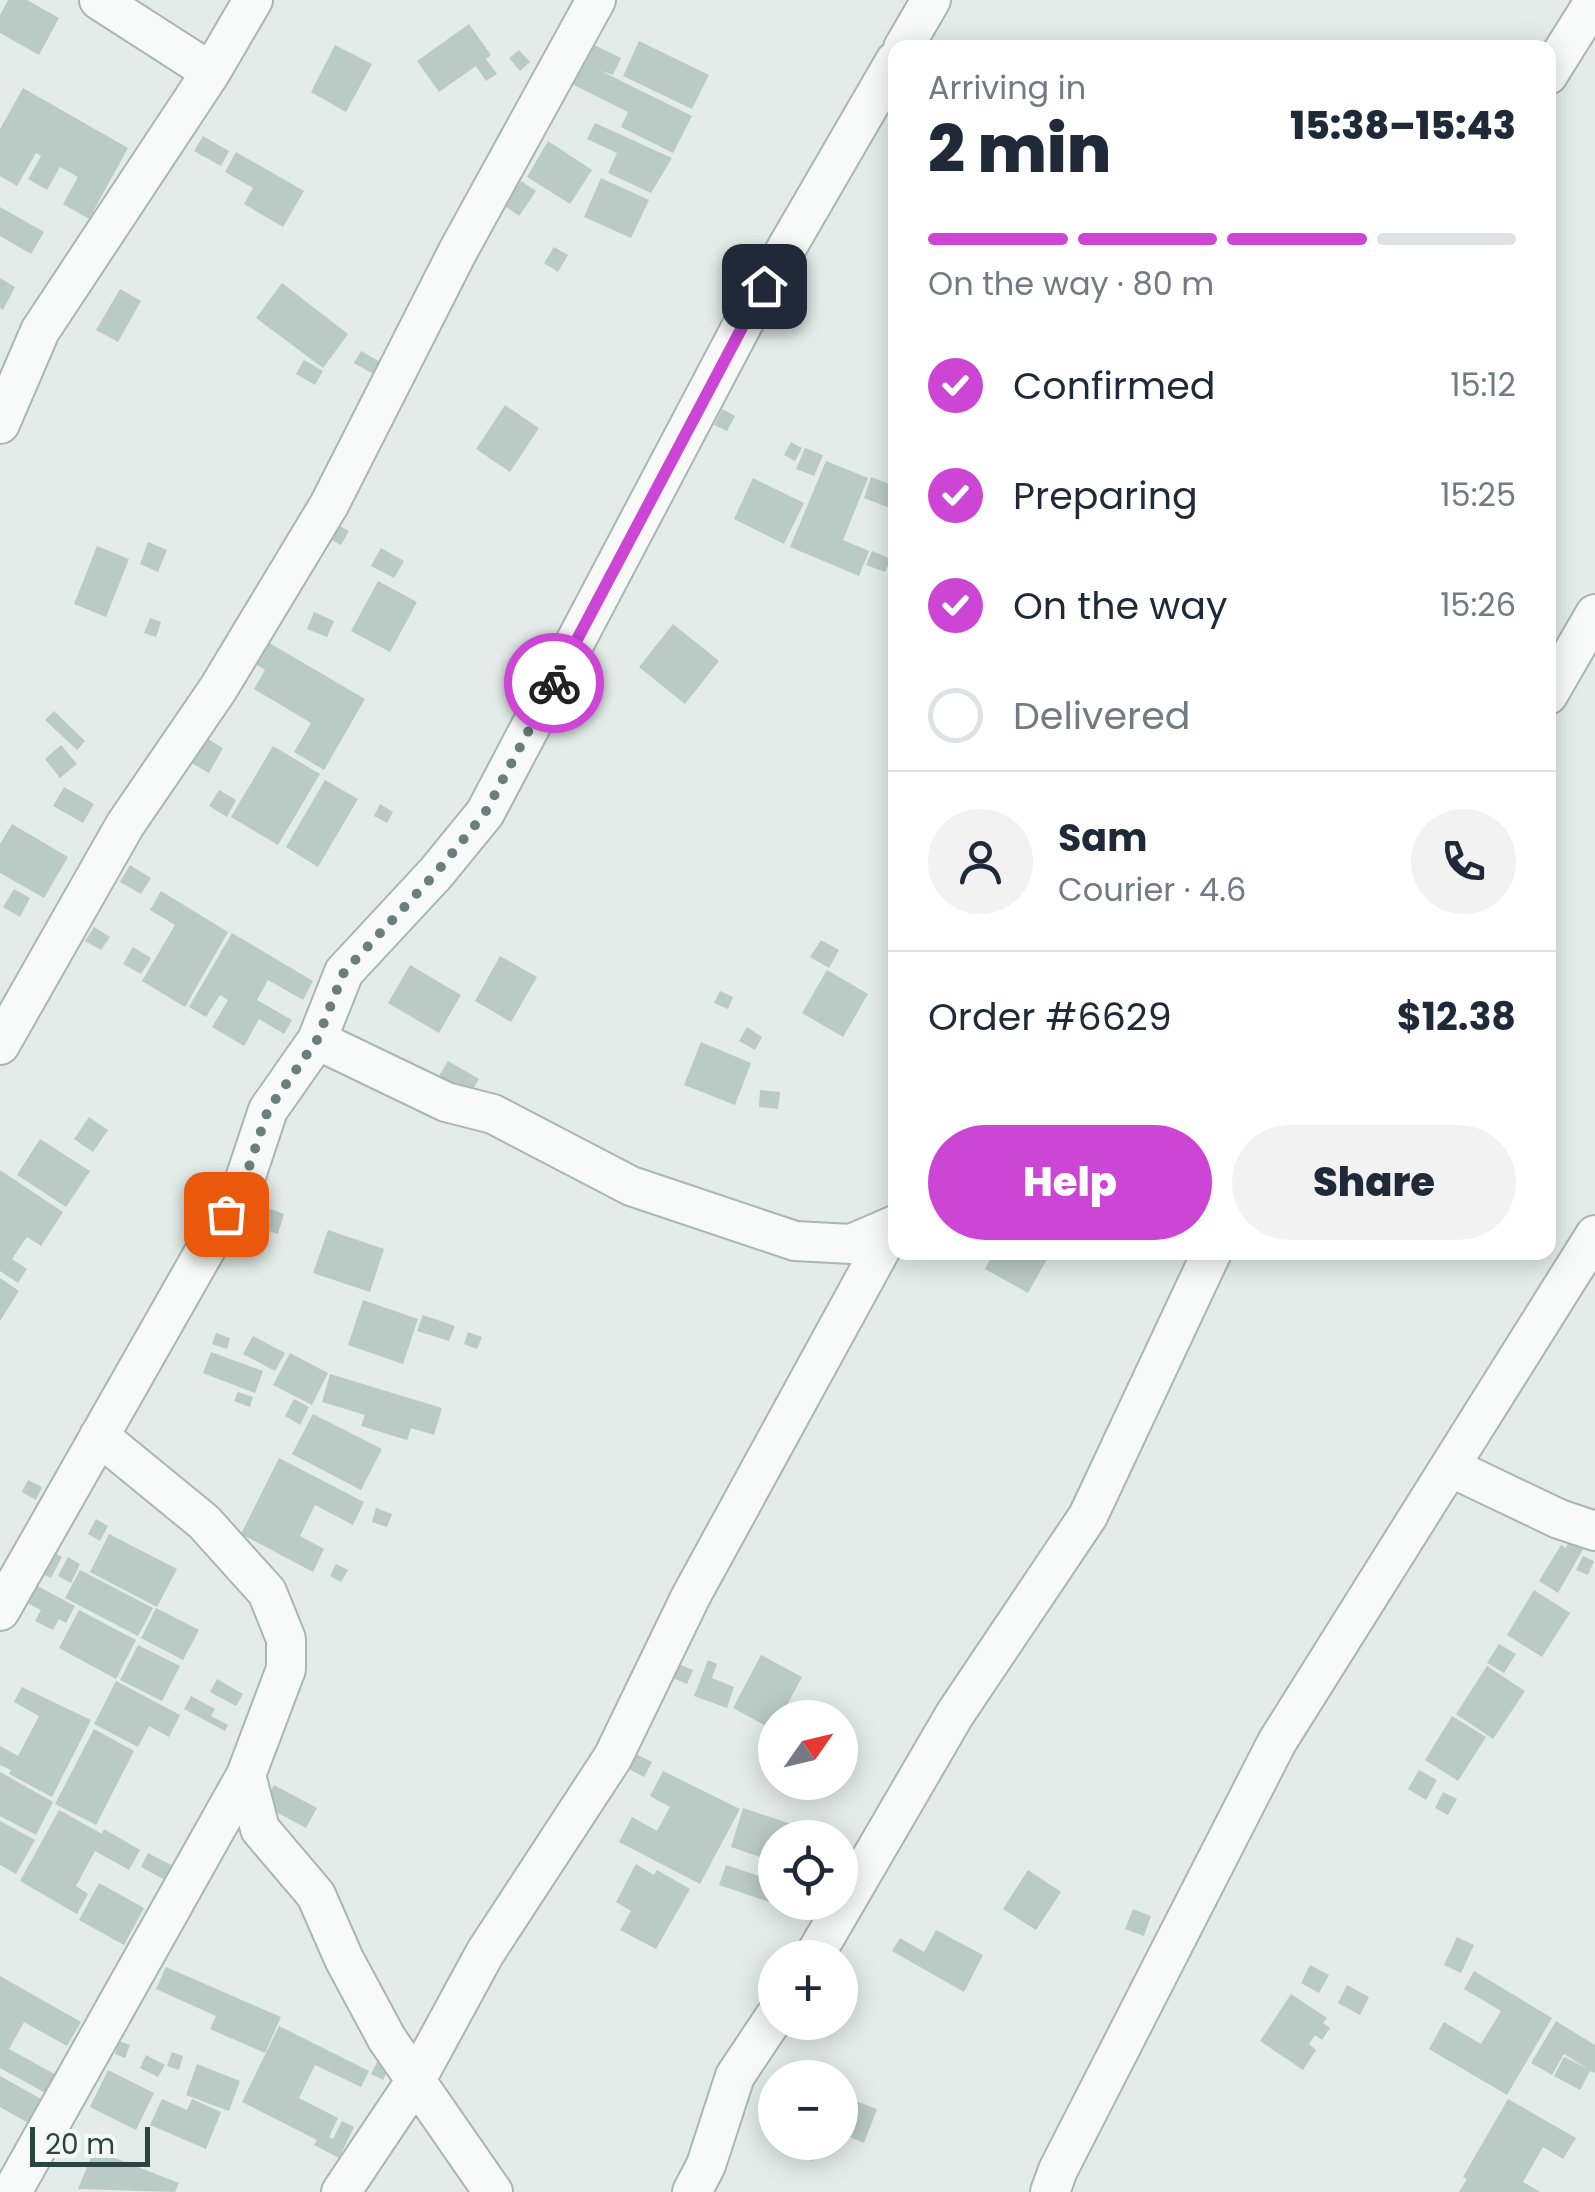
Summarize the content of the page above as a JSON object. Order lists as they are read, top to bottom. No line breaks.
{"scale_bar":"20 m","north":"top right","page":{"heading":["2 min","Arriving in","15:38–15:43"],"panel":["Sam","Courier · 4.6","Order #6629","$12.38"],"bar":"On the way · 80 m","list":[["Confirmed","15:12"],["Preparing","15:25"],["On the way","15:26"],"Delivered"],"buttons":["Help","Share"],"map_buttons":["+","−"],"scale":"20 m"}}
